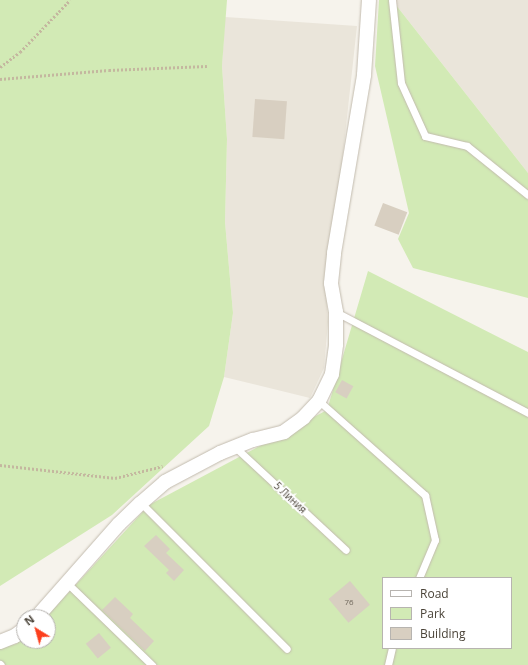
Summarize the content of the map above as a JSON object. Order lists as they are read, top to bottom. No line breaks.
{"streets":{"lane":["5 Линия"]},"house_numbers":["76"],"legend":["Road","Park","Building"],"north":"top left"}
